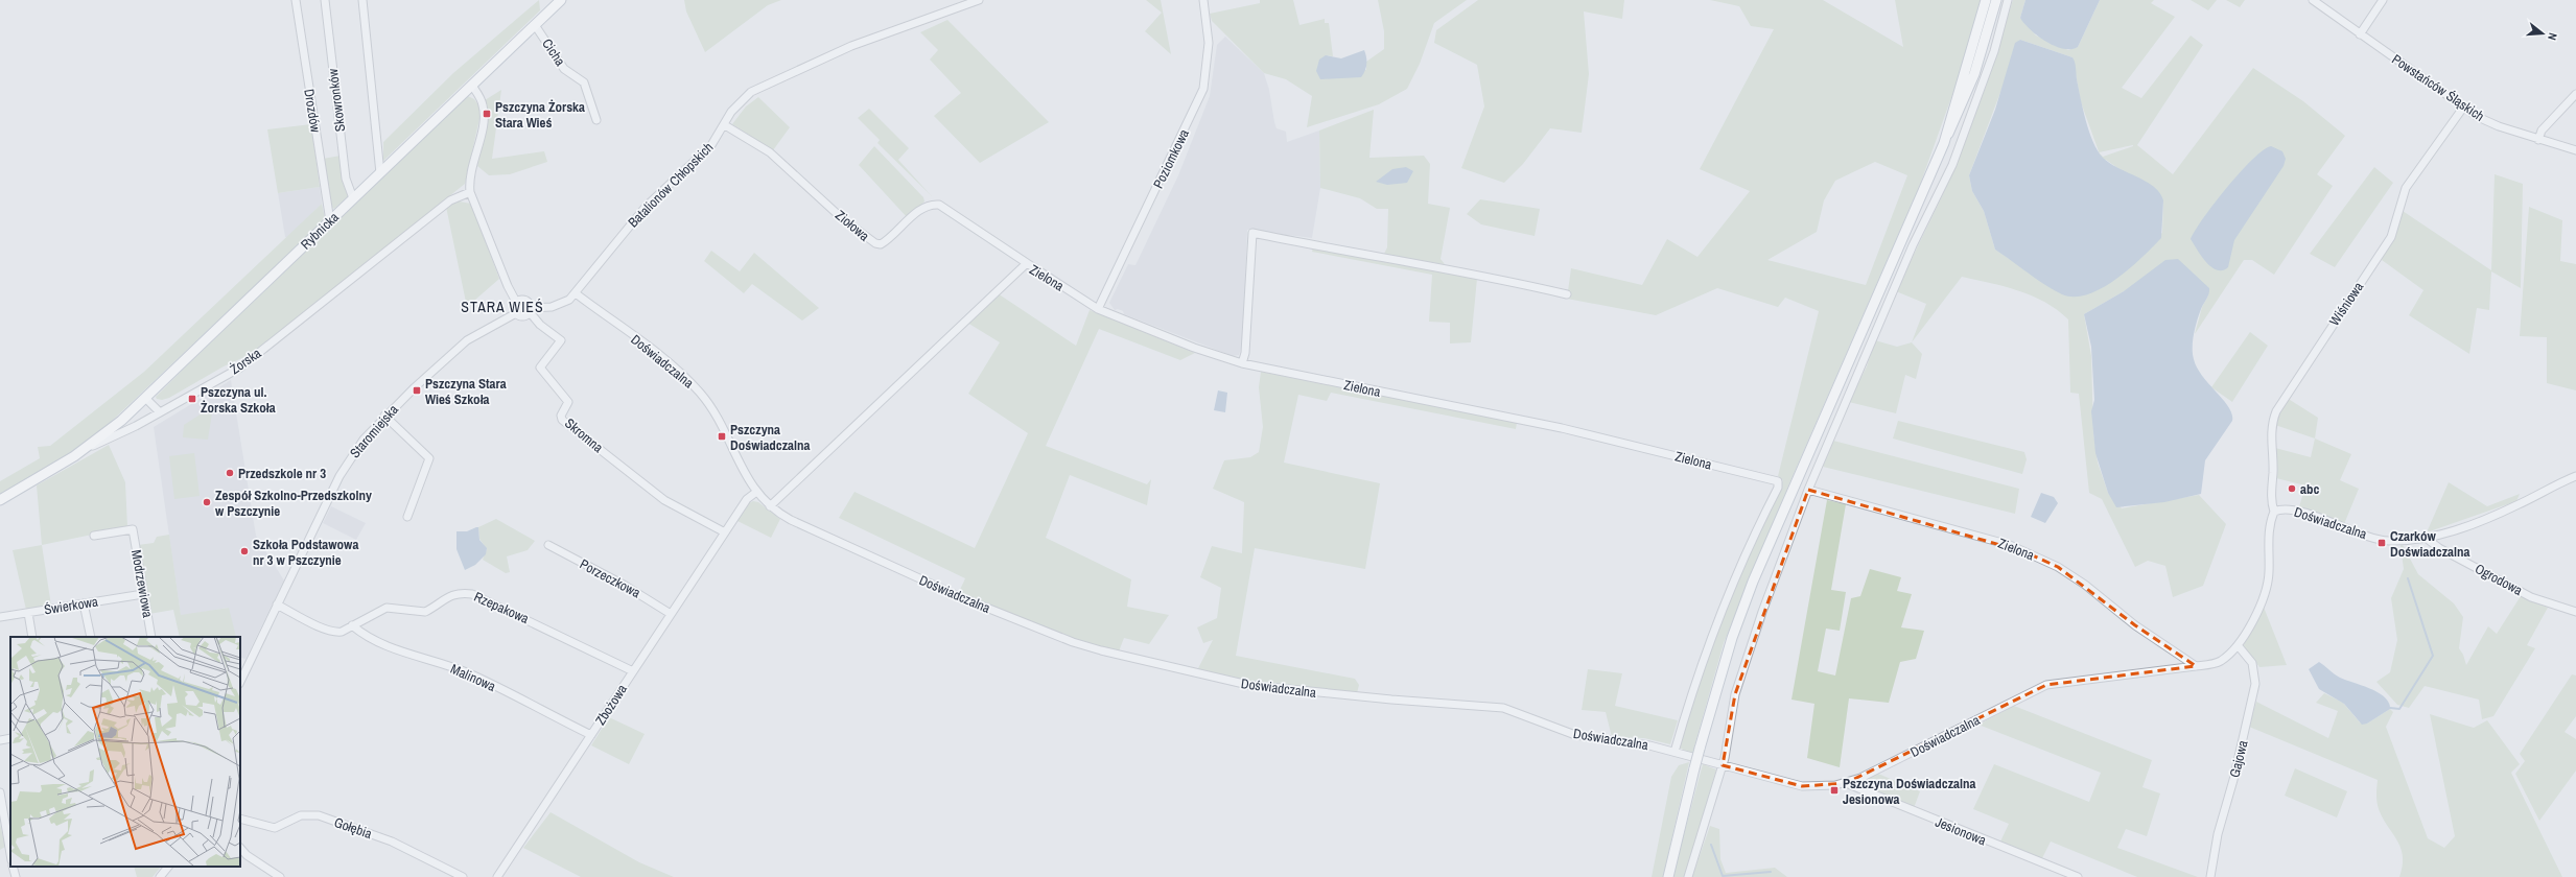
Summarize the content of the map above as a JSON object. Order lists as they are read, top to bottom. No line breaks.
{"streets":{"main road":["Rybnicka","Żorska"],"street":["Cicha","Powstańców Śląskich","Skowronków","Drozdów","Poziomkowa","Batalionów Chłopskich","Ziołowa","Zielona","Wiśniowa","Doświadczalna","Staromiejska","Skromna","Porzeczkowa","Ogrodowa","Modrzewiowa","Świerkowa","Rzepakowa","Malinowa","Zbożowa","Gajowa","Gołębia","Jesionowa"]},"crossings":[["Cicha","Rybnicka"],["Powstańców Śląskich","Wiśniowa"],["Skowronków","Rybnicka"],["Drozdów","Rybnicka"],["Poziomkowa","Zielona"],["Batalionów Chłopskich","Ziołowa"],["Batalionów Chłopskich","Doświadczalna"],["Batalionów Chłopskich","Staromiejska"],["Batalionów Chłopskich","Skromna"],["Ziołowa","Zielona"],["Rybnicka","Żorska"],["Zielona","Doświadczalna"],["Wiśniowa","Doświadczalna"],["Doświadczalna","Ogrodowa"],["Doświadczalna","Zbożowa"],["Doświadczalna","Gajowa"],["Doświadczalna","Jesionowa"],["Staromiejska","Skromna"],["Staromiejska","Rzepakowa"],["Skromna","Zbożowa"],["Porzeczkowa","Zbożowa"],["Modrzewiowa","Świerkowa"],["Rzepakowa","Malinowa"],["Rzepakowa","Zbożowa"],["Malinowa","Zbożowa"]],"districts":["STARA WIEŚ"],"places":{"transit":["Pszczyna Żorska Stara Wieś","Pszczyna Stara Wieś Szkoła","Pszczyna ul. Żorska Szkoła","Pszczyna Doświadczalna","Czarków Doświadczalna","Pszczyna Doświadczalna Jesionowa"],"other":["Przedszkole nr 3","abc","Zespół Szkolno-Przedszkolny w Pszczynie","Szkoła Podstawowa nr 3 w Pszczynie"]},"north":"right"}
